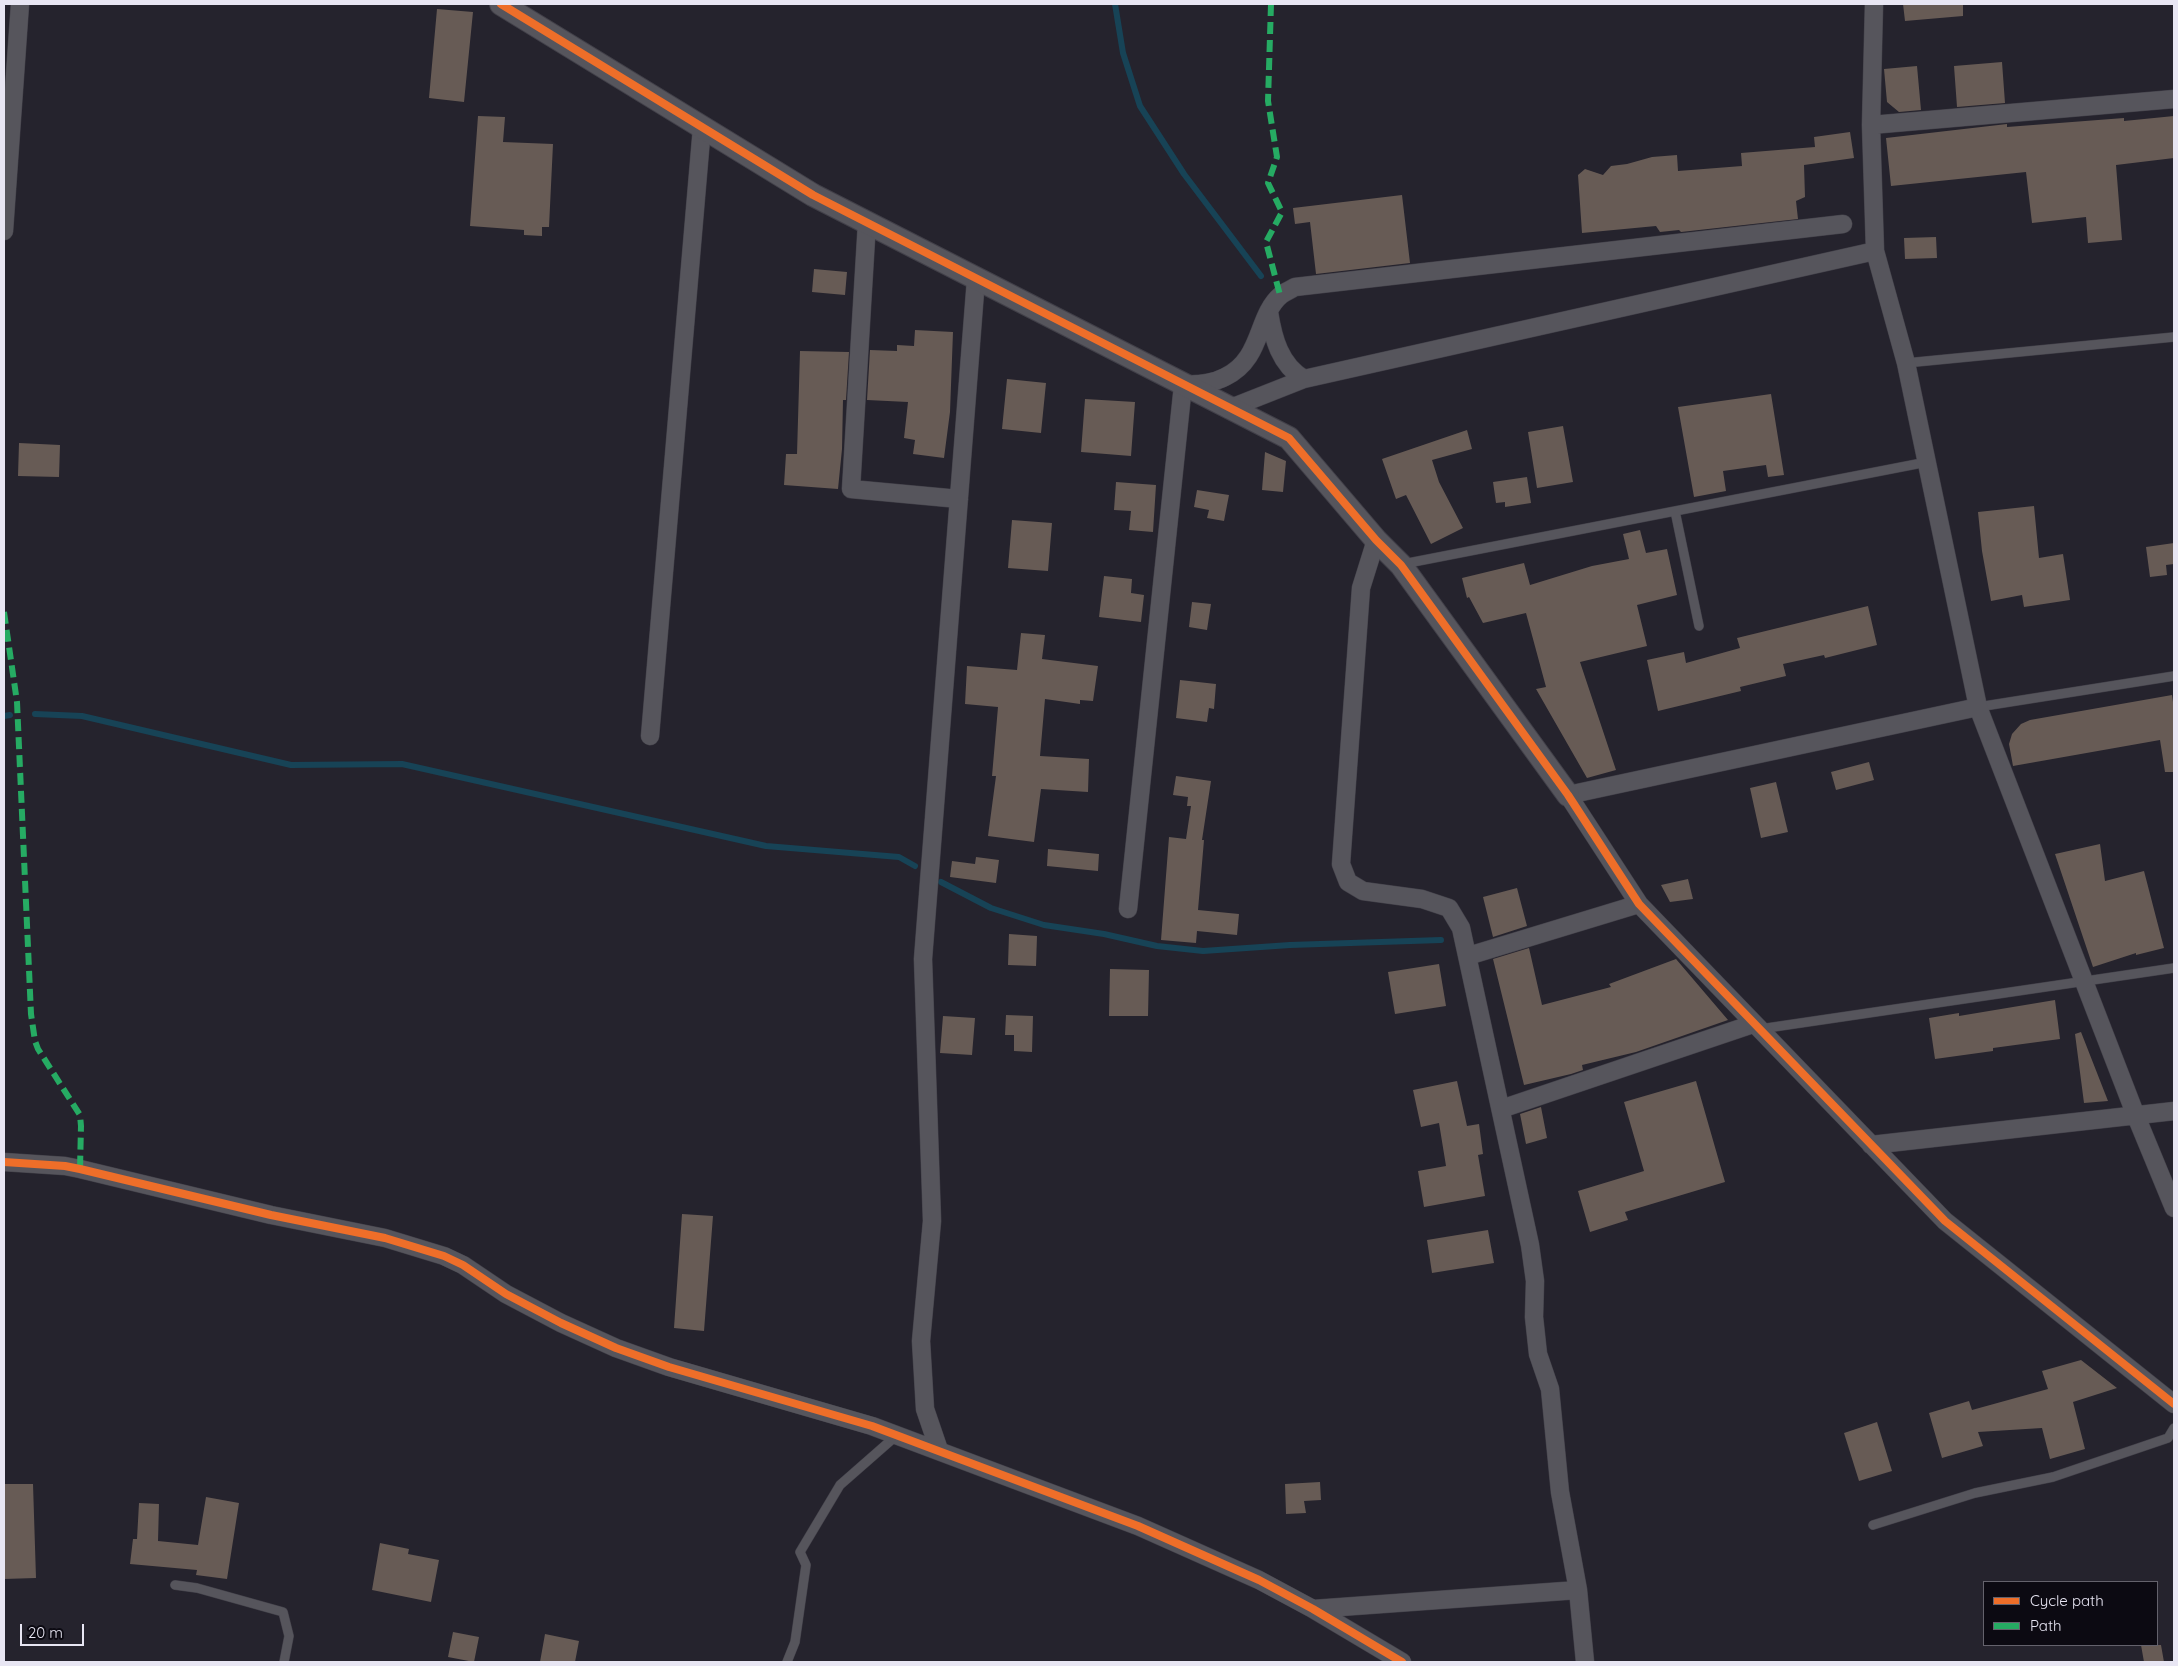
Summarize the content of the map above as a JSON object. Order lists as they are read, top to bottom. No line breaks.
{"legend":["Cycle path","Path"],"scale_bar":"20 m"}
